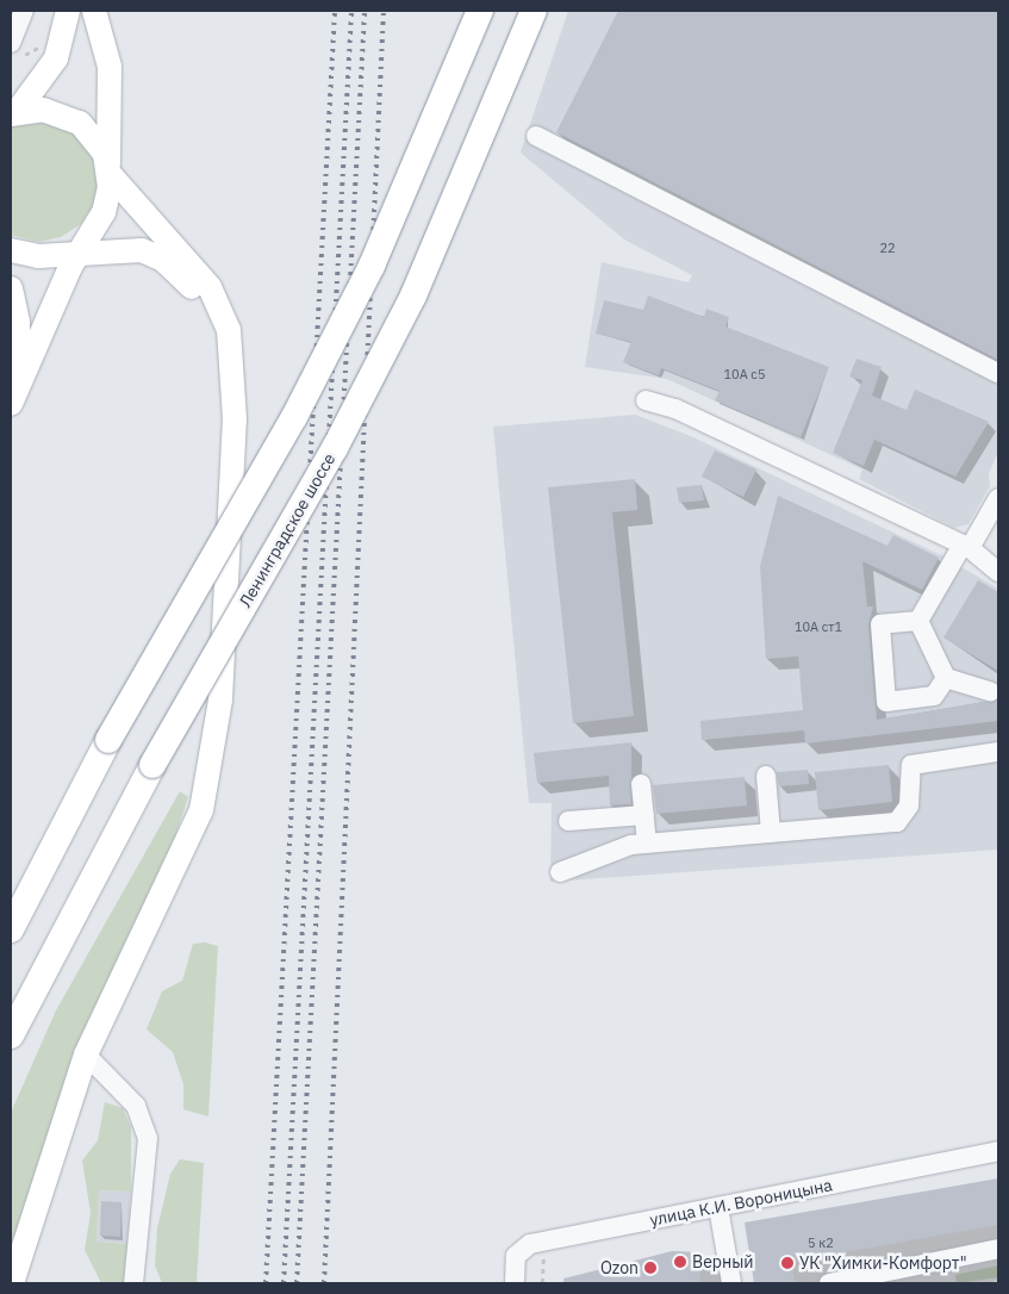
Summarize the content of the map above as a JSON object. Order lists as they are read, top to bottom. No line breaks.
{"streets":{"highway":["Ленинградское шоссе"],"street":["улица К.И. Вороницына"]},"places":["Верный","УК \"Химки-Комфорт\"","Ozon"],"house_numbers":["22","10А с5","10A ст1","5 к2"]}
